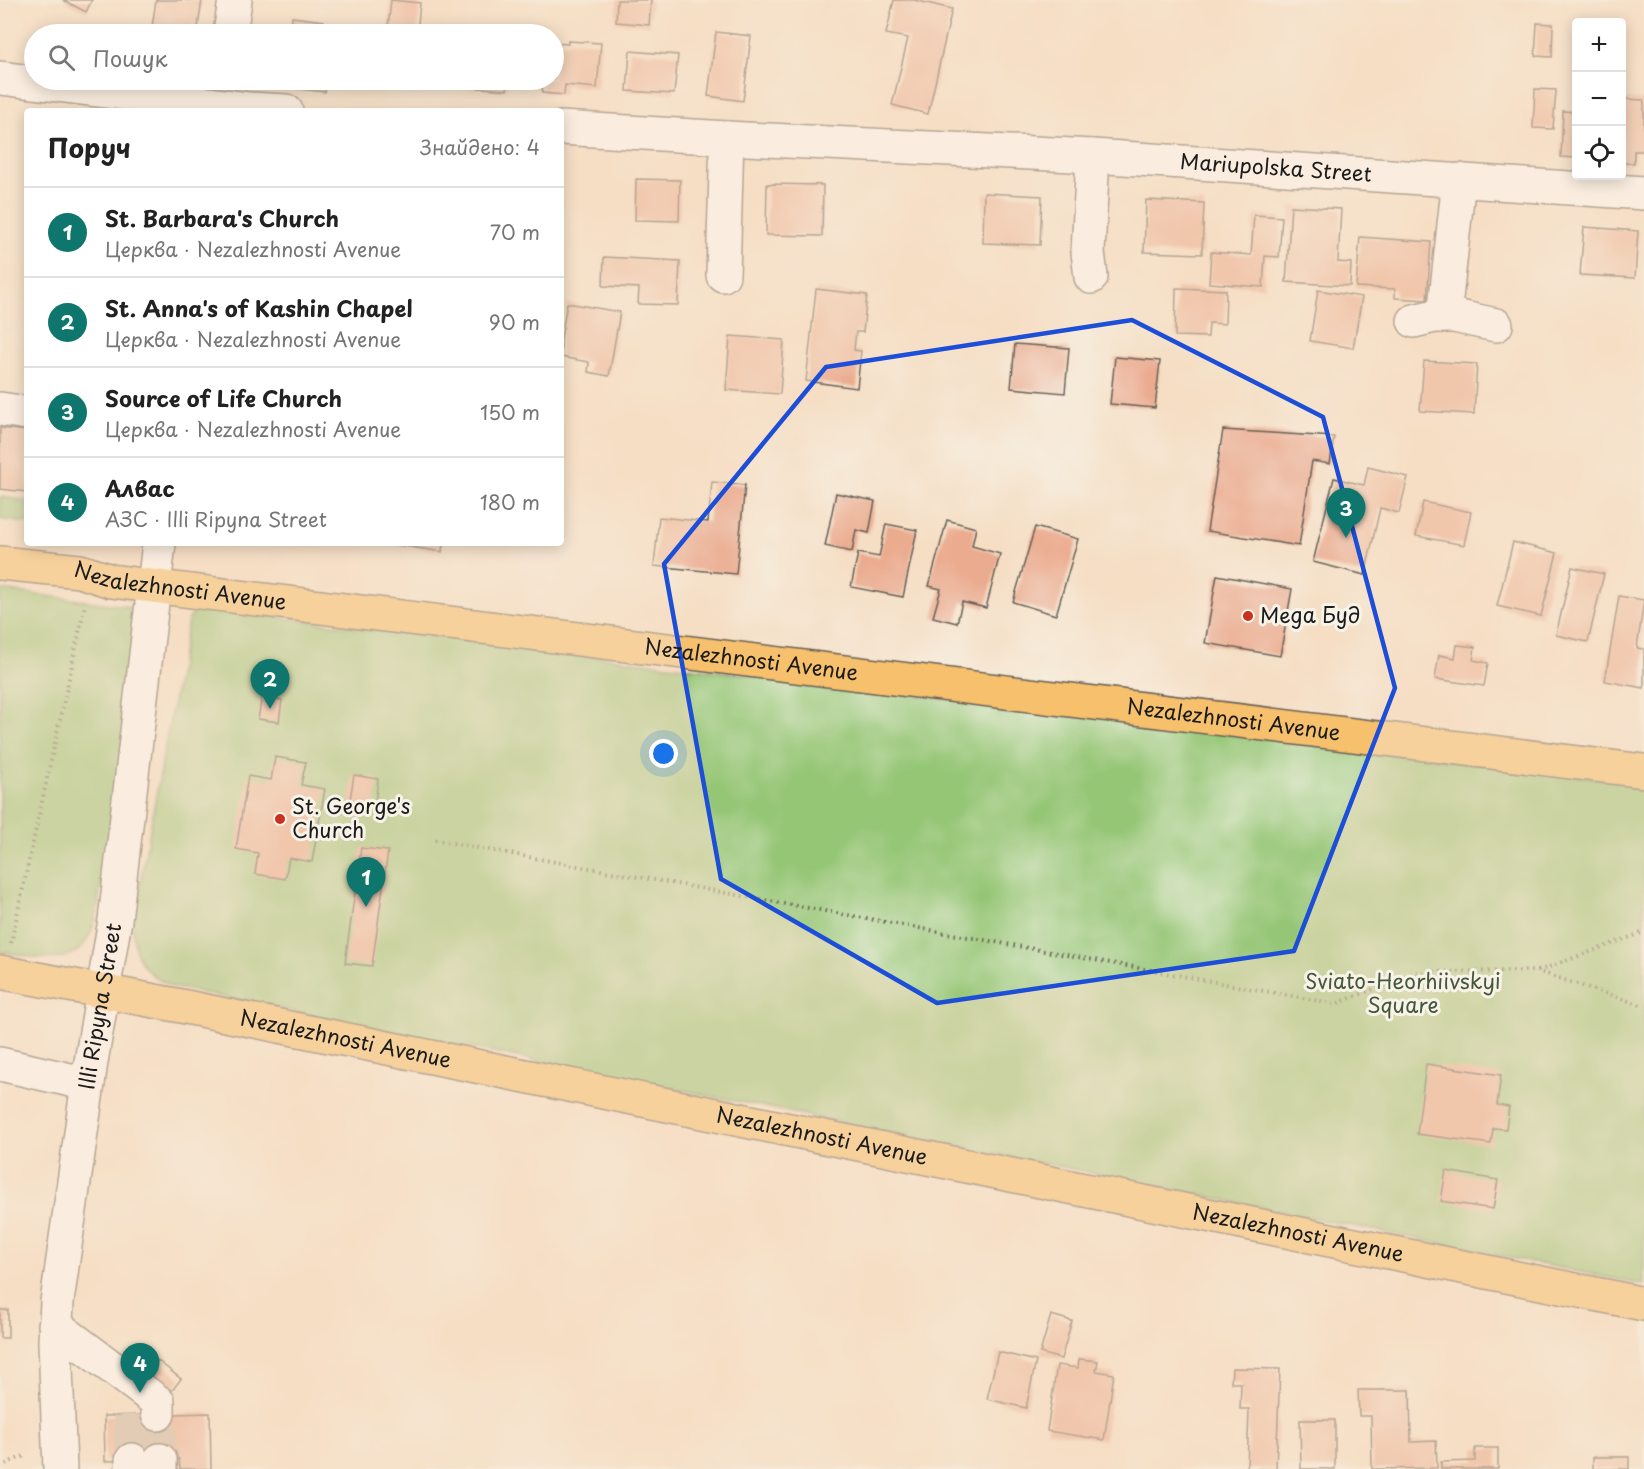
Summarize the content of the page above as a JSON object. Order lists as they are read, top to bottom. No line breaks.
{"streets":{"main road":["Nezalezhnosti Avenue"],"street":["Mariupolska Street","Illi Ripyna Street"]},"crossings":[["Nezalezhnosti Avenue","Illi Ripyna Street"]],"parks":["Sviato-Heorhiivskyi Square"],"places":["Mega Буд","St. George's Church"],"page":{"map_buttons":["+","−"],"search":"Пошук","heading":["Поруч","Знайдено: 4"],"list":[{"mark":"1","name":"St. Barbara's Church","note":"Церква · Nezalezhnosti Avenue","value":"70 m"},{"mark":"2","name":"St. Anna's of Kashin Chapel","note":"Церква · Nezalezhnosti Avenue","value":"90 m"},{"mark":"3","name":"Source of Life Church","note":"Церква · Nezalezhnosti Avenue","value":"150 m"},{"mark":"4","name":"Алвас","note":"АЗС · Illi Ripyna Street","value":"180 m"}],"pins":["3","2","1","4"]}}
